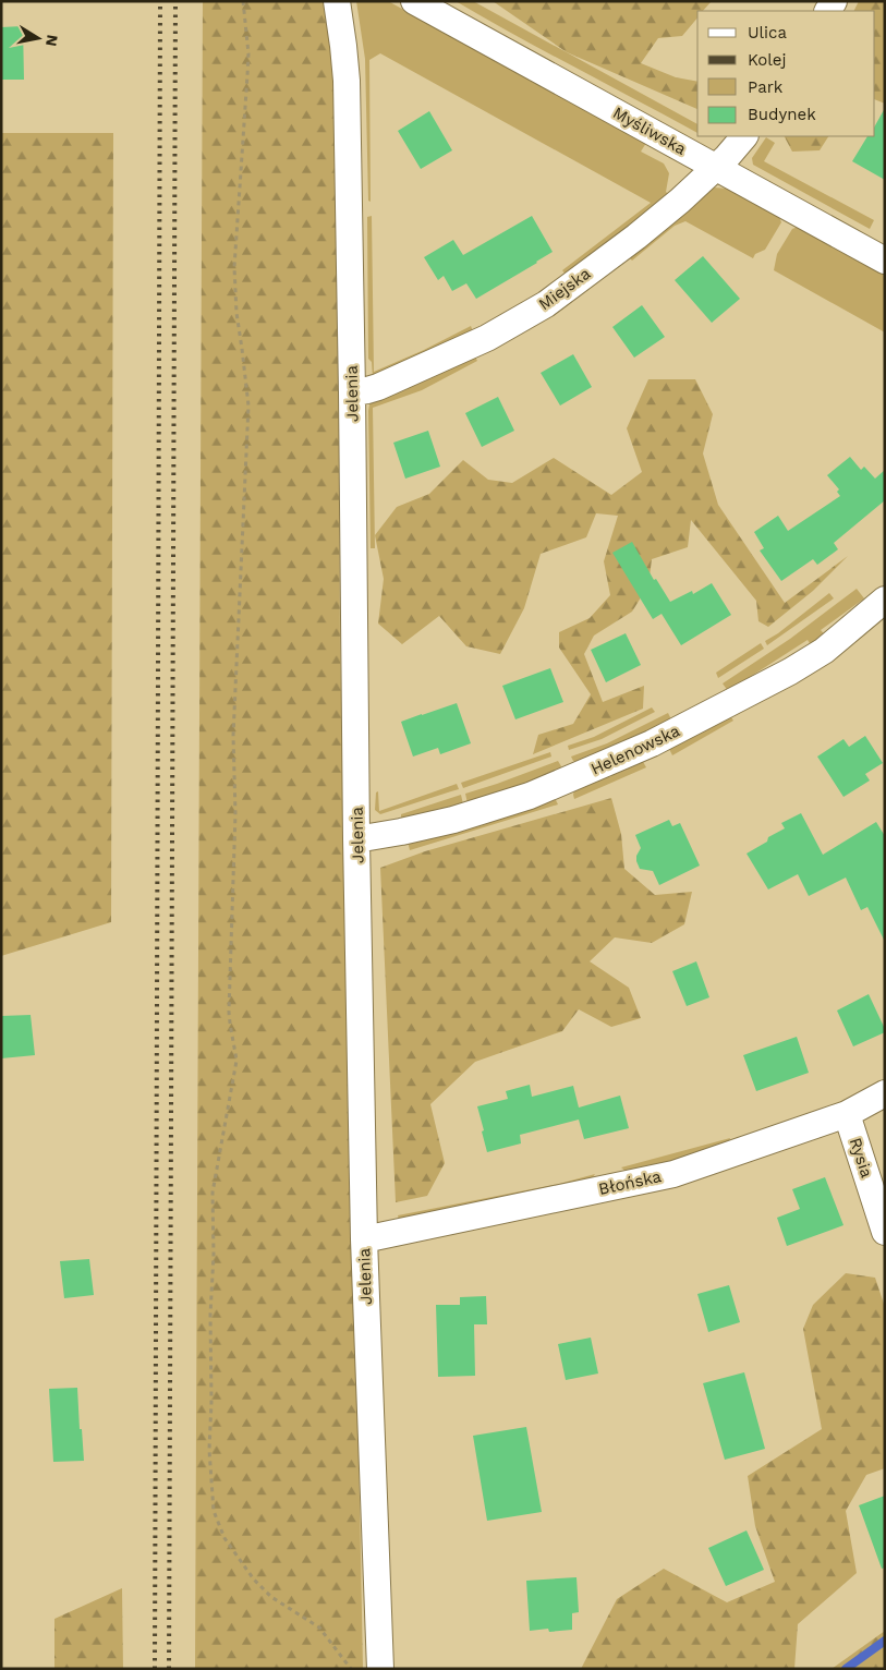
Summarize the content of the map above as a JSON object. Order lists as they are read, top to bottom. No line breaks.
{"streets":{"street":["Myśliwska","Miejska","Jelenia","Helenowska","Rysia","Błońska"]},"crossings":[["Myśliwska","Miejska"],["Miejska","Jelenia"],["Jelenia","Helenowska"],["Jelenia","Błońska"],["Rysia","Błońska"]],"legend":["Ulica","Kolej","Park","Budynek"],"north":"right"}
